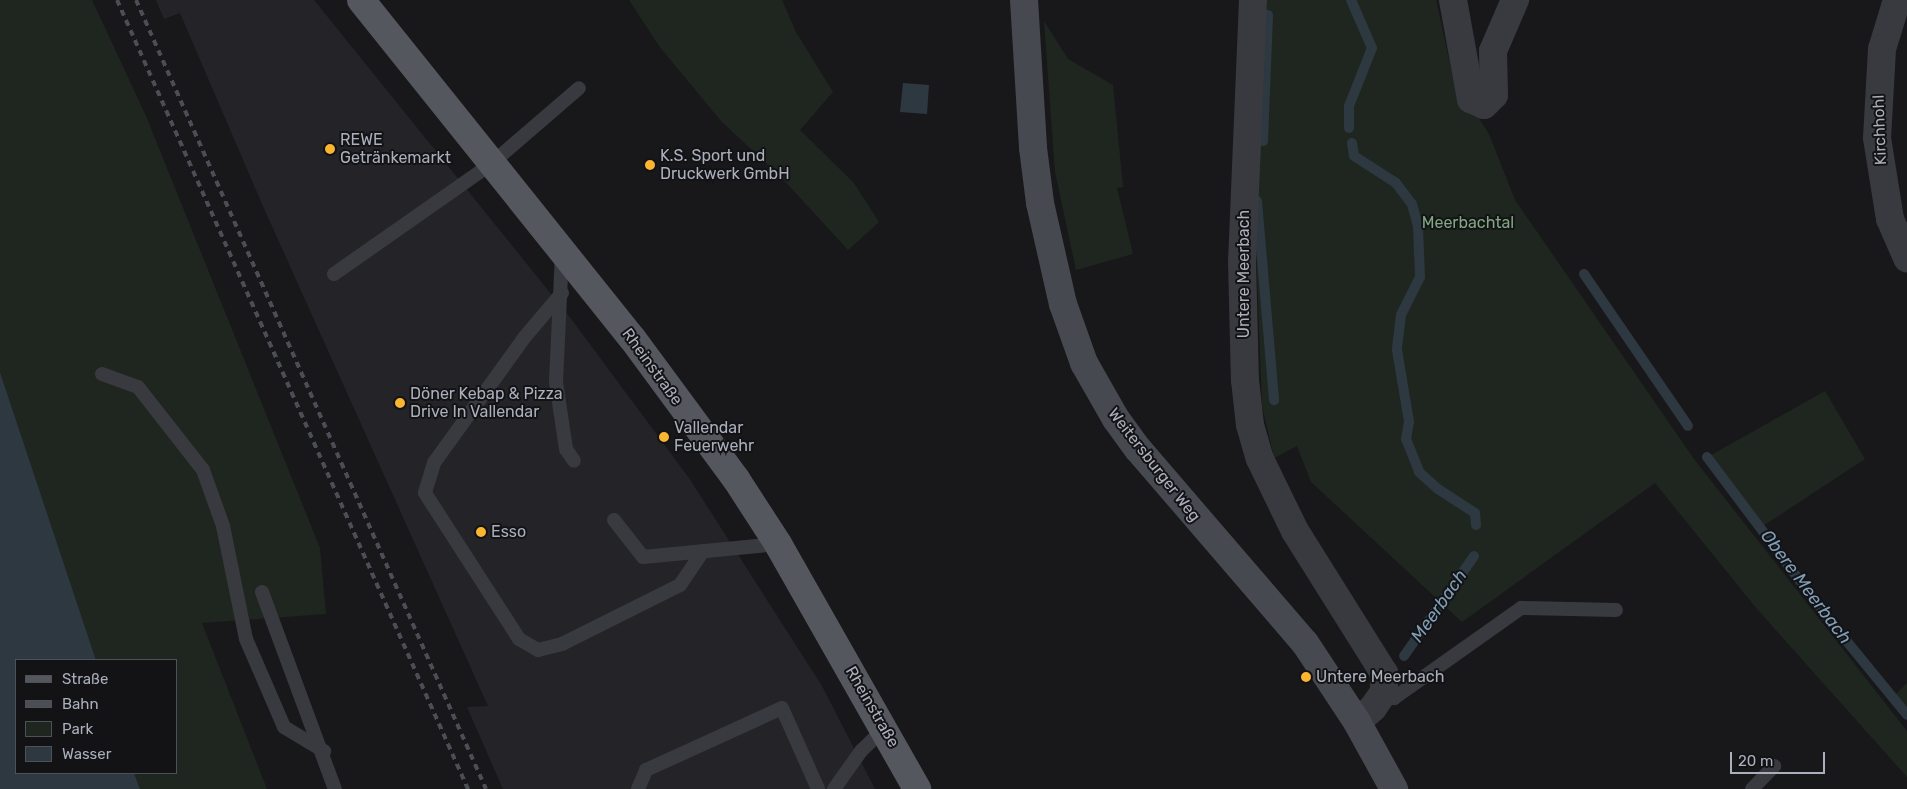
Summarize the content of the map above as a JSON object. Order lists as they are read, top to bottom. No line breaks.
{"streets":{"main road":["Rheinstraße"],"street":["Kirchhohl","Untere Meerbach","Weitersburger Weg"]},"water":["Obere Meerbach","Meerbach"],"parks":["Meerbachtal"],"places":["REWE Getränkemarkt","K.S. Sport und Druckwerk GmbH","Döner Kebap & Pizza Drive In Vallendar","Vallendar Feuerwehr","Esso","Untere Meerbach"],"legend":["Straße","Bahn","Park","Wasser"],"scale_bar":"20 m"}
